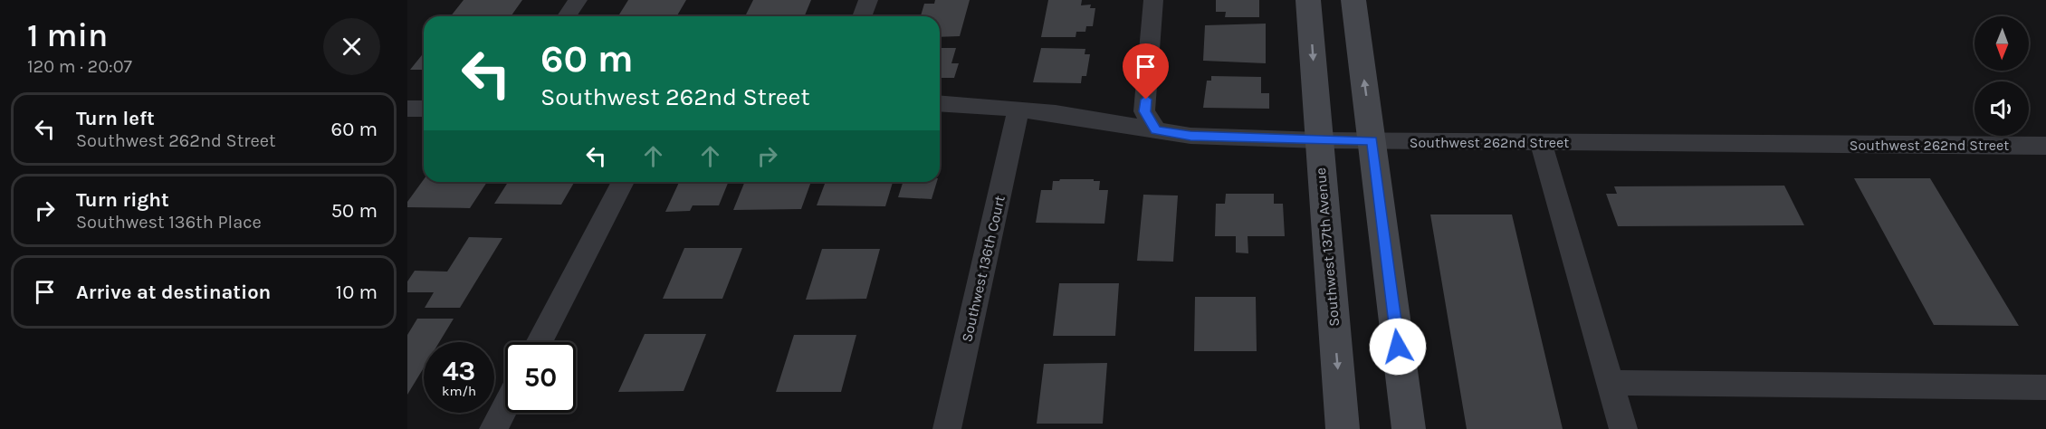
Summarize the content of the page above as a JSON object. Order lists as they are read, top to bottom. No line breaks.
{"streets":{"main road":["Southwest 137th Avenue"],"street":["Southwest 262nd Street","Southwest 136th Court"]},"crossings":[["Southwest 262nd Street","Southwest 137th Avenue"],["Southwest 262nd Street","Southwest 136th Court"]],"north":"bottom","page":{"heading":["1 min","120 m · 20:07"],"turn":["60 m","Southwest 262nd Street"],"list":[{"name":"Turn left","note":"Southwest 262nd Street","value":"60 m"},{"name":"Turn right","note":"Southwest 136th Place","value":"50 m"},{"name":"Arrive at destination","value":"10 m"}],"speed":"43 km/h","limit":"50"}}
